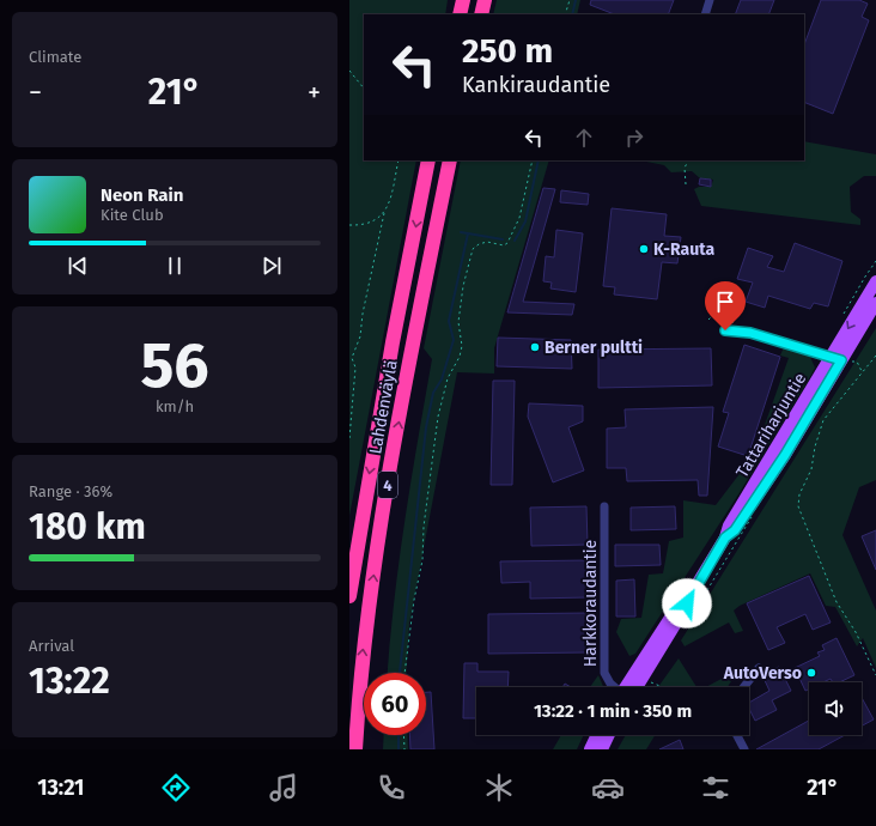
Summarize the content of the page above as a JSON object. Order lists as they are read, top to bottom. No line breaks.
{"streets":{"highway":["Lahdenväylä","4"],"main road":["Tattariharjuntie"],"street":["Harkkoraudantie"]},"places":["K-Rauta","Berner pultti","AutoVerso"],"page":{"tile":["Climate",["56","km/h"],["Range · 36%","180 km"],["Arrival","13:22"]],"turn":["250 m","Kankiraudantie"],"heat":["−","21°","+"],"song":["Neon Rain","Kite Club"],"limit":"60","trip":"13:22 · 1 min · 350 m","tabs":["13:21","21°"]}}
